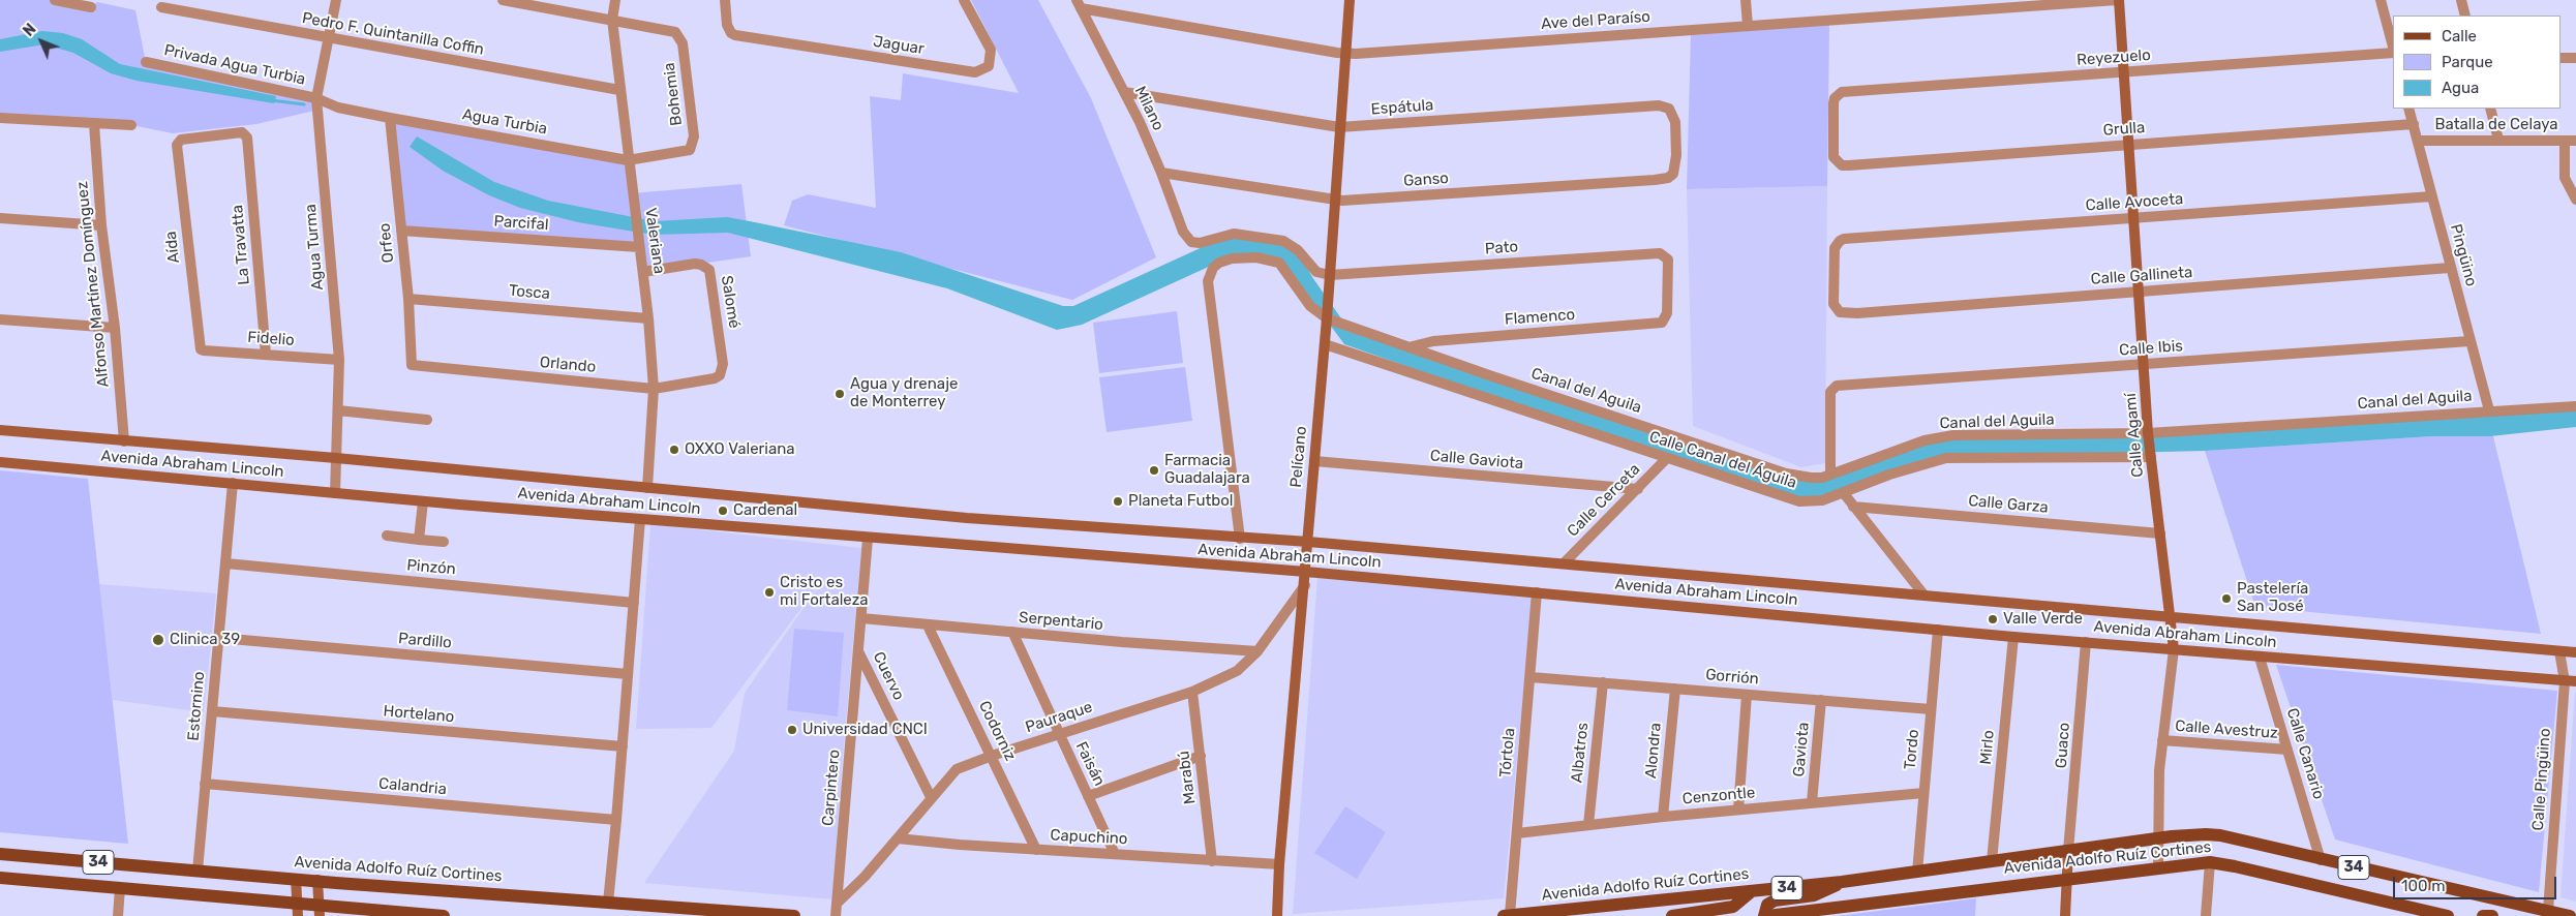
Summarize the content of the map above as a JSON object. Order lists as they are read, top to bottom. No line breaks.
{"streets":{"main road":["Calle Agamí","Pelícano","Avenida Abraham Lincoln","Avenida Adolfo Ruíz Cortines","34"],"street":["Ave del Paraíso","Pedro F. Quintanilla Coffin","Jaguar","Reyezuelo","Privada Agua Turbia","Bohemia","Espátula","Milano","Agua Turbia","Batalla de Celaya","Grulla","Ganso","Calle Avoceta","Parcifal","Valeriana","Orfeo","La Travatta","Aída","Agua Turma","Pato","Pingüino","Calle Gallineta","Alfonso Martínez Domínguez","Tosca","Salomé","Flamenco","Fidelio","Calle Ibis","Orlando","Canal del Aguila","Calle Gaviota","Calle Canal del Águila","Calle Cerceta","Calle Garza","Pinzón","Serpentario","Pardillo","Cuervo","Gorrión","Estornino","Hortelano","Pauraque","Calle Avestruz","Codorniz","Guaco","Mirlo","Gaviota","Tordo","Alondra","Tórtola","Albatros","Calle Canario","Faisán","Marabú","Calle Pingüino","Calandria","Carpintero","Cenzontle","Capuchino"]},"crossings":[["Ave del Paraíso","Milano"],["Ave del Paraíso","Calle Agamí"],["Ave del Paraíso","Pelícano"],["Pedro F. Quintanilla Coffin","Valeriana"],["Pedro F. Quintanilla Coffin","Agua Turma"],["Reyezuelo","Grulla"],["Reyezuelo","Calle Agamí"],["Privada Agua Turbia","Agua Turbia"],["Privada Agua Turbia","Agua Turma"],["Bohemia","Agua Turbia"],["Bohemia","Valeriana"],["Espátula","Milano"],["Espátula","Ganso"],["Espátula","Pelícano"],["Milano","Ganso"],["Milano","Pato"],["Milano","Pelícano"],["Agua Turbia","Valeriana"],["Agua Turbia","Orfeo"],["Agua Turbia","Agua Turma"],["Batalla de Celaya","Pingüino"],["Grulla","Pingüino"],["Grulla","Calle Agamí"],["Ganso","Pelícano"],["Calle Avoceta","Pingüino"],["Calle Avoceta","Calle Gallineta"],["Calle Avoceta","Calle Agamí"],["Parcifal","Valeriana"],["Parcifal","Orfeo"],["Valeriana","Tosca"],["Valeriana","Salomé"],["Valeriana","Orlando"],["Orfeo","Tosca"],["Orfeo","Orlando"],["La Travatta","Aída"],["La Travatta","Fidelio"],["Aída","Fidelio"],["Agua Turma","Fidelio"],["Agua Turma","Avenida Abraham Lincoln"],["Pato","Flamenco"],["Pato","Pelícano"],["Pingüino","Calle Gallineta"],["Pingüino","Calle Ibis"],["Pingüino","Canal del Aguila"],["Calle Gallineta","Calle Agamí"],["Salomé","Orlando"],["Flamenco","Canal del Aguila"],["Calle Ibis","Canal del Aguila"],["Calle Ibis","Calle Agamí"],["Canal del Aguila","Calle Agamí"],["Canal del Aguila","Pelícano"],["Calle Agamí","Calle Canal del Águila"],["Calle Agamí","Avenida Abraham Lincoln"],["Calle Agamí","Calle Garza"],["Calle Agamí","Calle Avestruz"],["Calle Agamí","Avenida Adolfo Ruíz Cortines"],["Calle Agamí","34"],["Pelícano","Calle Gaviota"],["Pelícano","Calle Canal del Águila"],["Pelícano","Avenida Abraham Lincoln"],["Pelícano","Pauraque"],["Pelícano","Capuchino"],["Calle Gaviota","Calle Cerceta"],["Calle Canal del Águila","Calle Cerceta"],["Avenida Abraham Lincoln","Estornino"],["Avenida Abraham Lincoln","Guaco"],["Avenida Abraham Lincoln","Mirlo"],["Avenida Abraham Lincoln","Tordo"],["Avenida Abraham Lincoln","Tórtola"],["Avenida Abraham Lincoln","Calle Canario"],["Avenida Abraham Lincoln","Calle Pingüino"],["Avenida Abraham Lincoln","Carpintero"],["Pinzón","Estornino"],["Serpentario","Pauraque"],["Serpentario","Codorniz"],["Serpentario","Faisán"],["Serpentario","Carpintero"],["Pardillo","Estornino"],["Cuervo","Pauraque"],["Cuervo","Carpintero"],["Gorrión","Gaviota"],["Gorrión","Tordo"],["Gorrión","Alondra"],["Gorrión","Tórtola"],["Gorrión","Albatros"],["Estornino","Hortelano"],["Estornino","Calandria"],["Estornino","Avenida Adolfo Ruíz Cortines"],["Pauraque","Codorniz"],["Pauraque","Faisán"],["Pauraque","Marabú"],["Pauraque","Carpintero"],["Pauraque","Capuchino"],["Calle Avestruz","Calle Canario"],["Codorniz","Capuchino"],["Guaco","Avenida Adolfo Ruíz Cortines"],["Mirlo","Avenida Adolfo Ruíz Cortines"],["Gaviota","Cenzontle"],["Tordo","Cenzontle"],["Tordo","Avenida Adolfo Ruíz Cortines"],["Alondra","Cenzontle"],["Tórtola","Cenzontle"],["Tórtola","Avenida Adolfo Ruíz Cortines"],["Albatros","Cenzontle"],["Calle Canario","34"],["Faisán","Capuchino"],["Marabú","Capuchino"],["Calle Pingüino","34"],["Avenida Adolfo Ruíz Cortines","34"]],"places":["Agua y drenaje de Monterrey","OXXO Valeriana","Farmacia Guadalajara","Planeta Futbol","Cardenal","Cristo es mi Fortaleza","Pastelería San José","Valle Verde","Clinica 39","Universidad CNCI"],"legend":["Calle","Parque","Agua"],"scale_bar":"100 m","north":"top left"}
